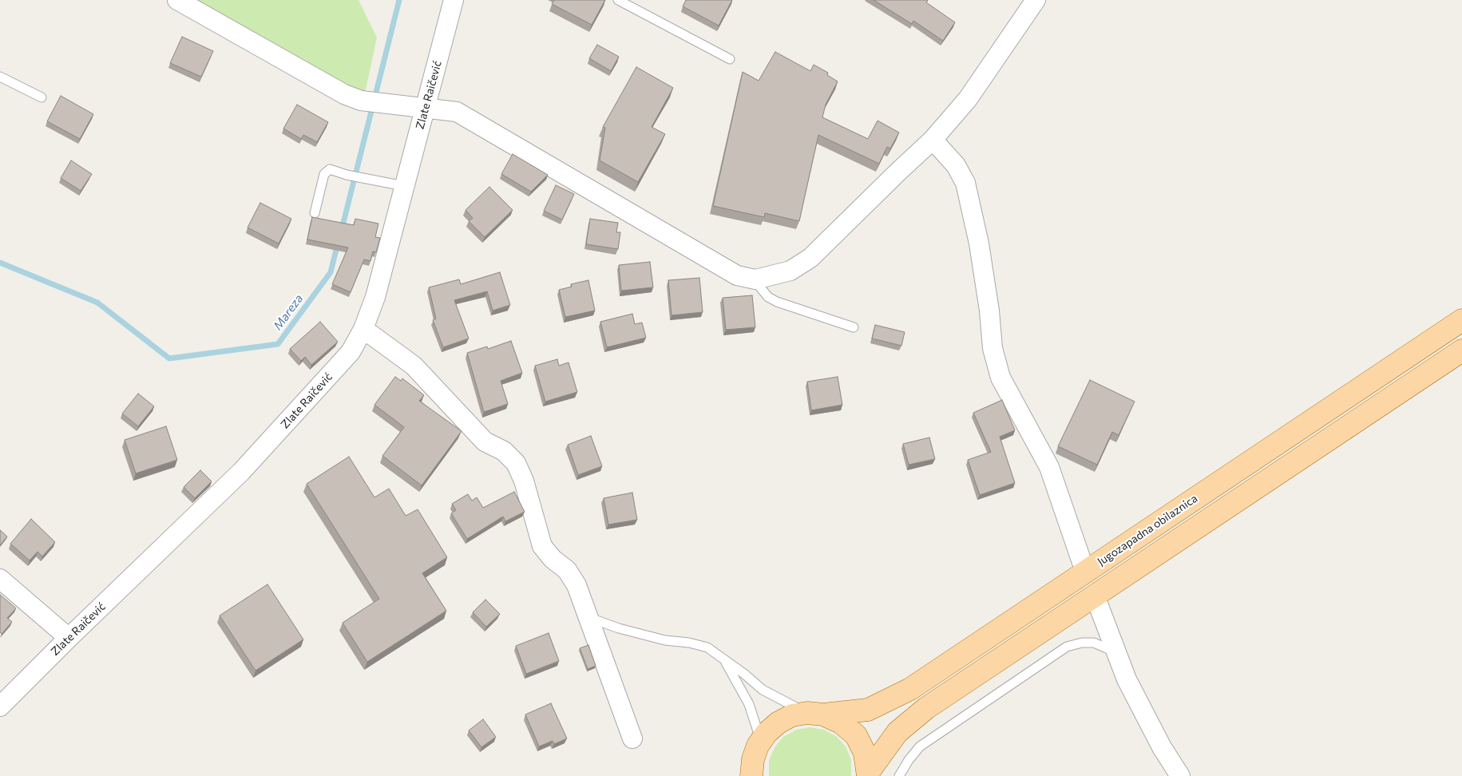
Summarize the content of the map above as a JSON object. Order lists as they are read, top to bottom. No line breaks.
{"streets":{"main road":["Jugozapadna obilaznica"],"street":["Zlate Raičević"]},"water":["Mareza"]}
